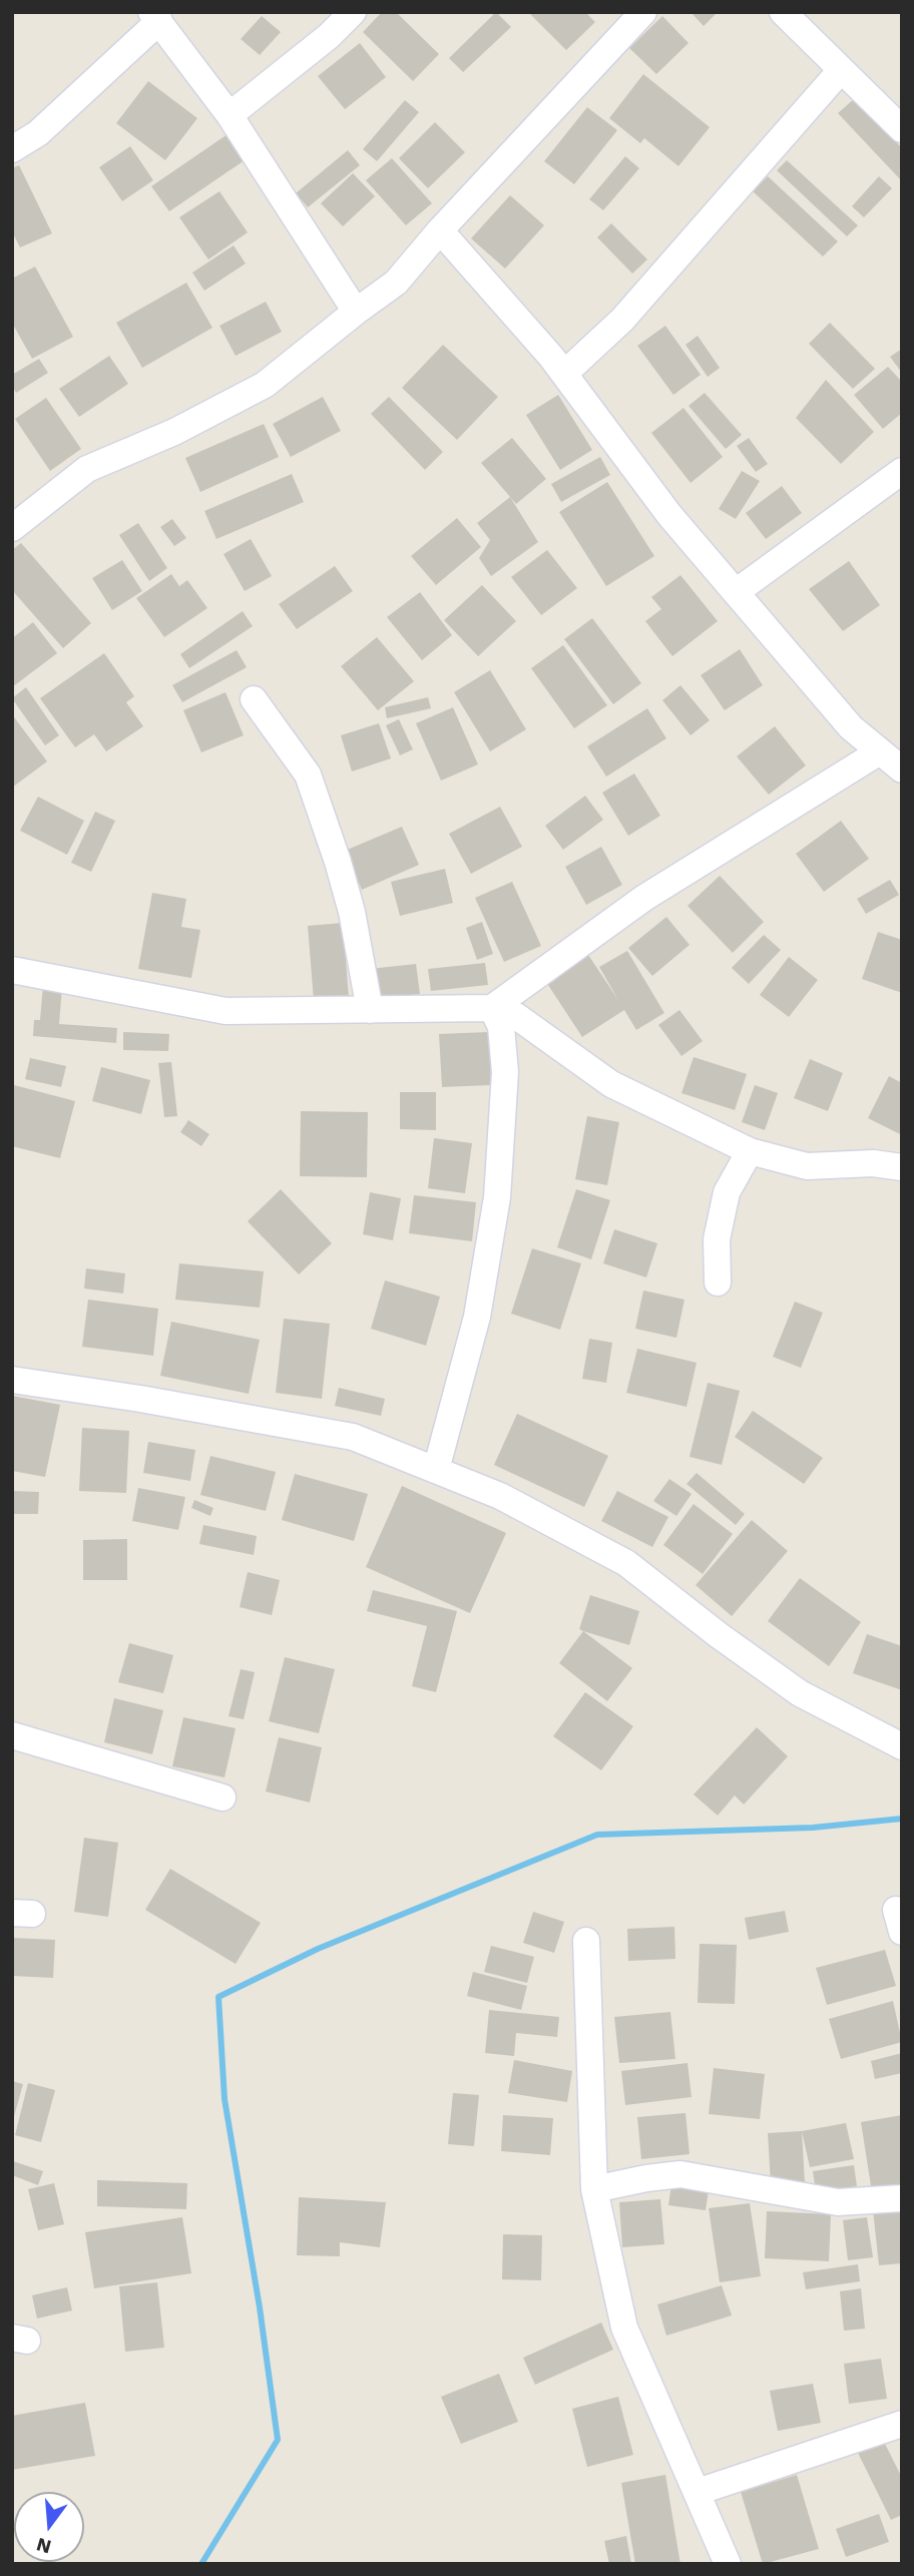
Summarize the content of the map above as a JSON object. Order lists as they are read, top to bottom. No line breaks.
{"north":"bottom"}
